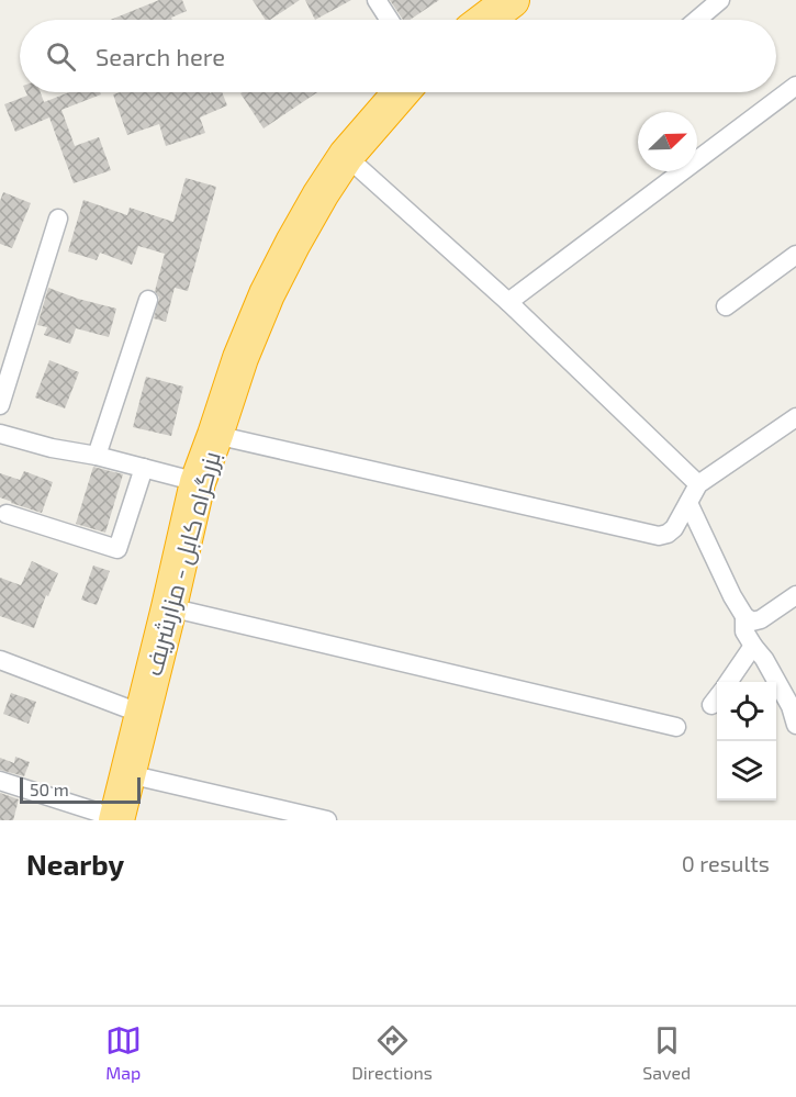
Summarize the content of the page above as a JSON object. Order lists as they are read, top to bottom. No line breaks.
{"streets":{"highway":["بزرگراه کابل - مزارشریف"]},"scale_bar":"50 m","north":"top right","page":{"search":"Search here","scale":"50 m","heading":["Nearby","0 results"],"nav":["Map","Directions","Saved"]}}
